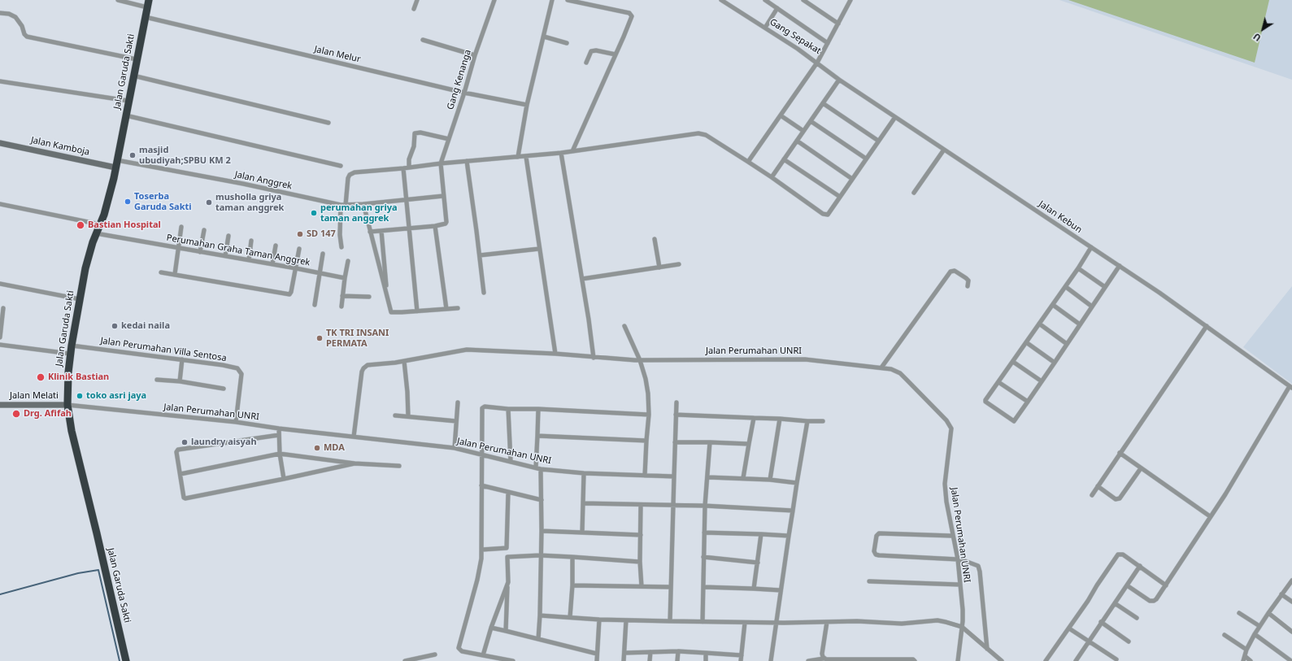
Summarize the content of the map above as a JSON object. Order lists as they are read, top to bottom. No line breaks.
{"streets":{"highway":["Jalan Garuda Sakti"],"street":["Gang Sepakat","Jalan Melur","Gang Kenanga","Jalan Kamboja","Jalan Anggrek","Jalan Kebun","Perumahan Graha Taman Anggrek","Jalan Perumahan Villa Sentosa","Jalan Perumahan UNRI","Jalan Melati"]},"crossings":[["Gang Sepakat","Jalan Kebun"],["Jalan Melur","Jalan Garuda Sakti"],["Jalan Melur","Gang Kenanga"],["Jalan Garuda Sakti","Jalan Kamboja"],["Jalan Garuda Sakti","Jalan Anggrek"],["Jalan Garuda Sakti","Perumahan Graha Taman Anggrek"],["Jalan Garuda Sakti","Jalan Perumahan Villa Sentosa"],["Jalan Garuda Sakti","Jalan Perumahan UNRI"],["Jalan Garuda Sakti","Jalan Melati"],["Jalan Kamboja","Jalan Anggrek"],["Jalan Perumahan Villa Sentosa","Jalan Perumahan UNRI"],["Jalan Perumahan UNRI","Jalan Melati"]],"places":["masjid ubudiyah;SPBU KM 2","Toserba Garuda Sakti","musholla griya taman anggrek","perumahan griya taman anggrek","Bastian Hospital","SD 147","kedai naila","TK TRI INSANI PERMATA","Klinik Bastian","toko asri jaya","Drg. Afifah","laundry aisyah","MDA"],"north":"bottom left"}
